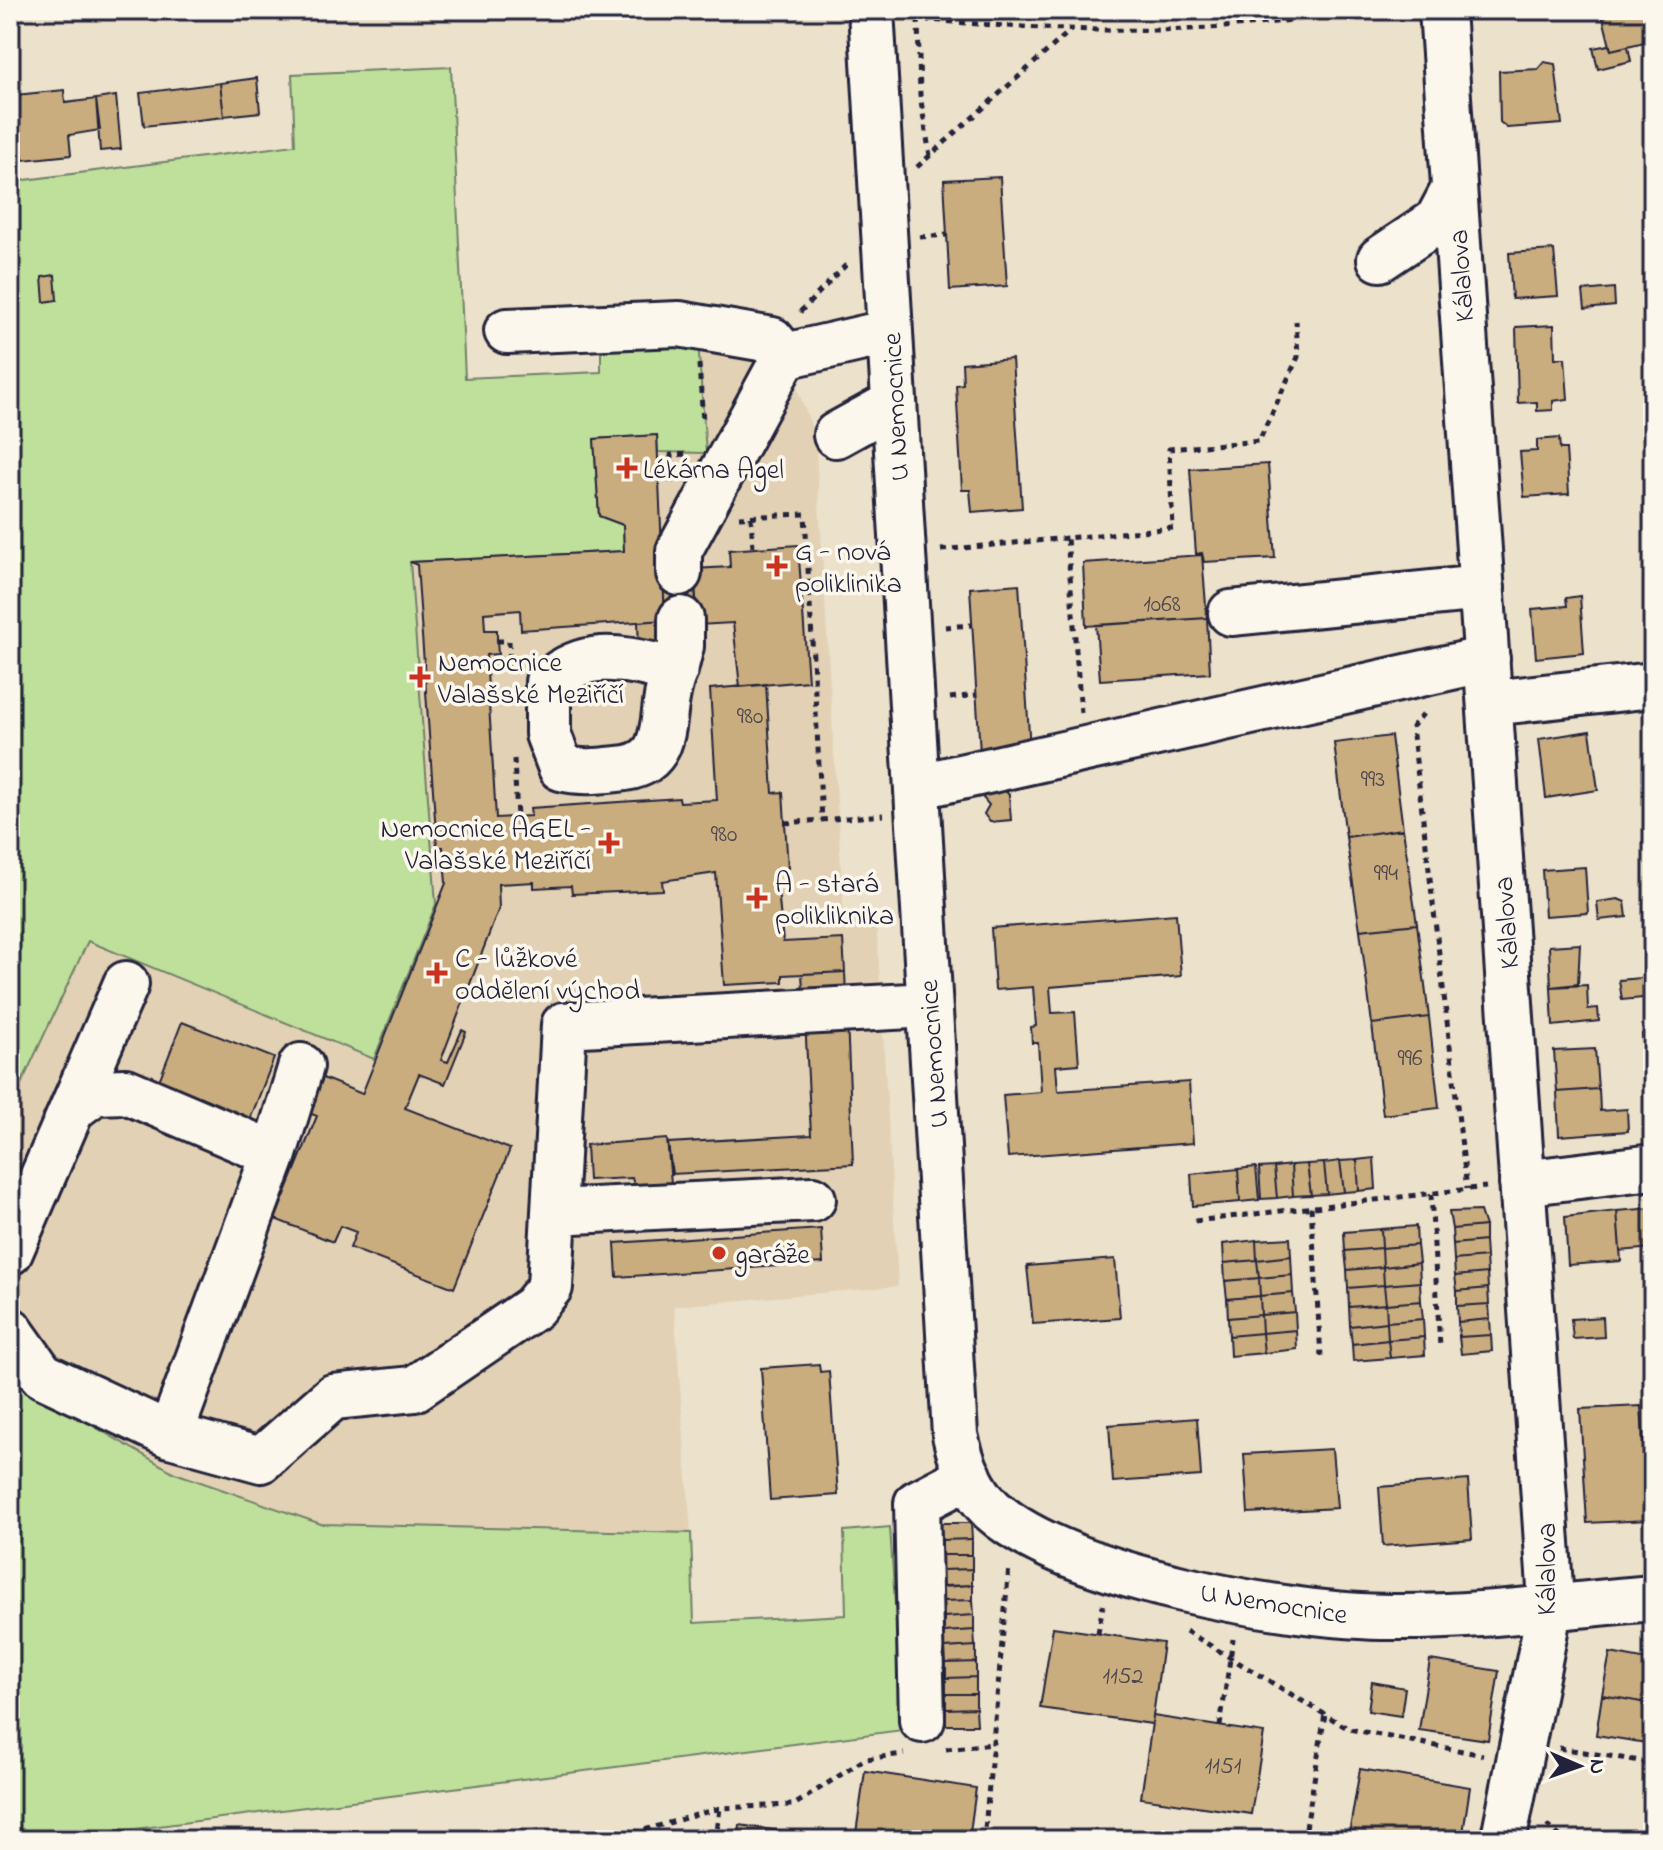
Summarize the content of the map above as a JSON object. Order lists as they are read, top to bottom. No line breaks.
{"streets":{"street":["Kálalova","U Nemocnice"]},"crossings":[["Kálalova","U Nemocnice"]],"places":{"health":["Lékárna Agel","G - nová poliklinika","Nemocnice Valašské Meziříčí","Nemocnice AGEL - Valašské Meziříčí","A - stará polikliknika","C - lůžkové oddělení východ"],"other":["garáže"]},"house_numbers":["1068","980","993","980","994","996","1152","1151"],"north":"right"}
